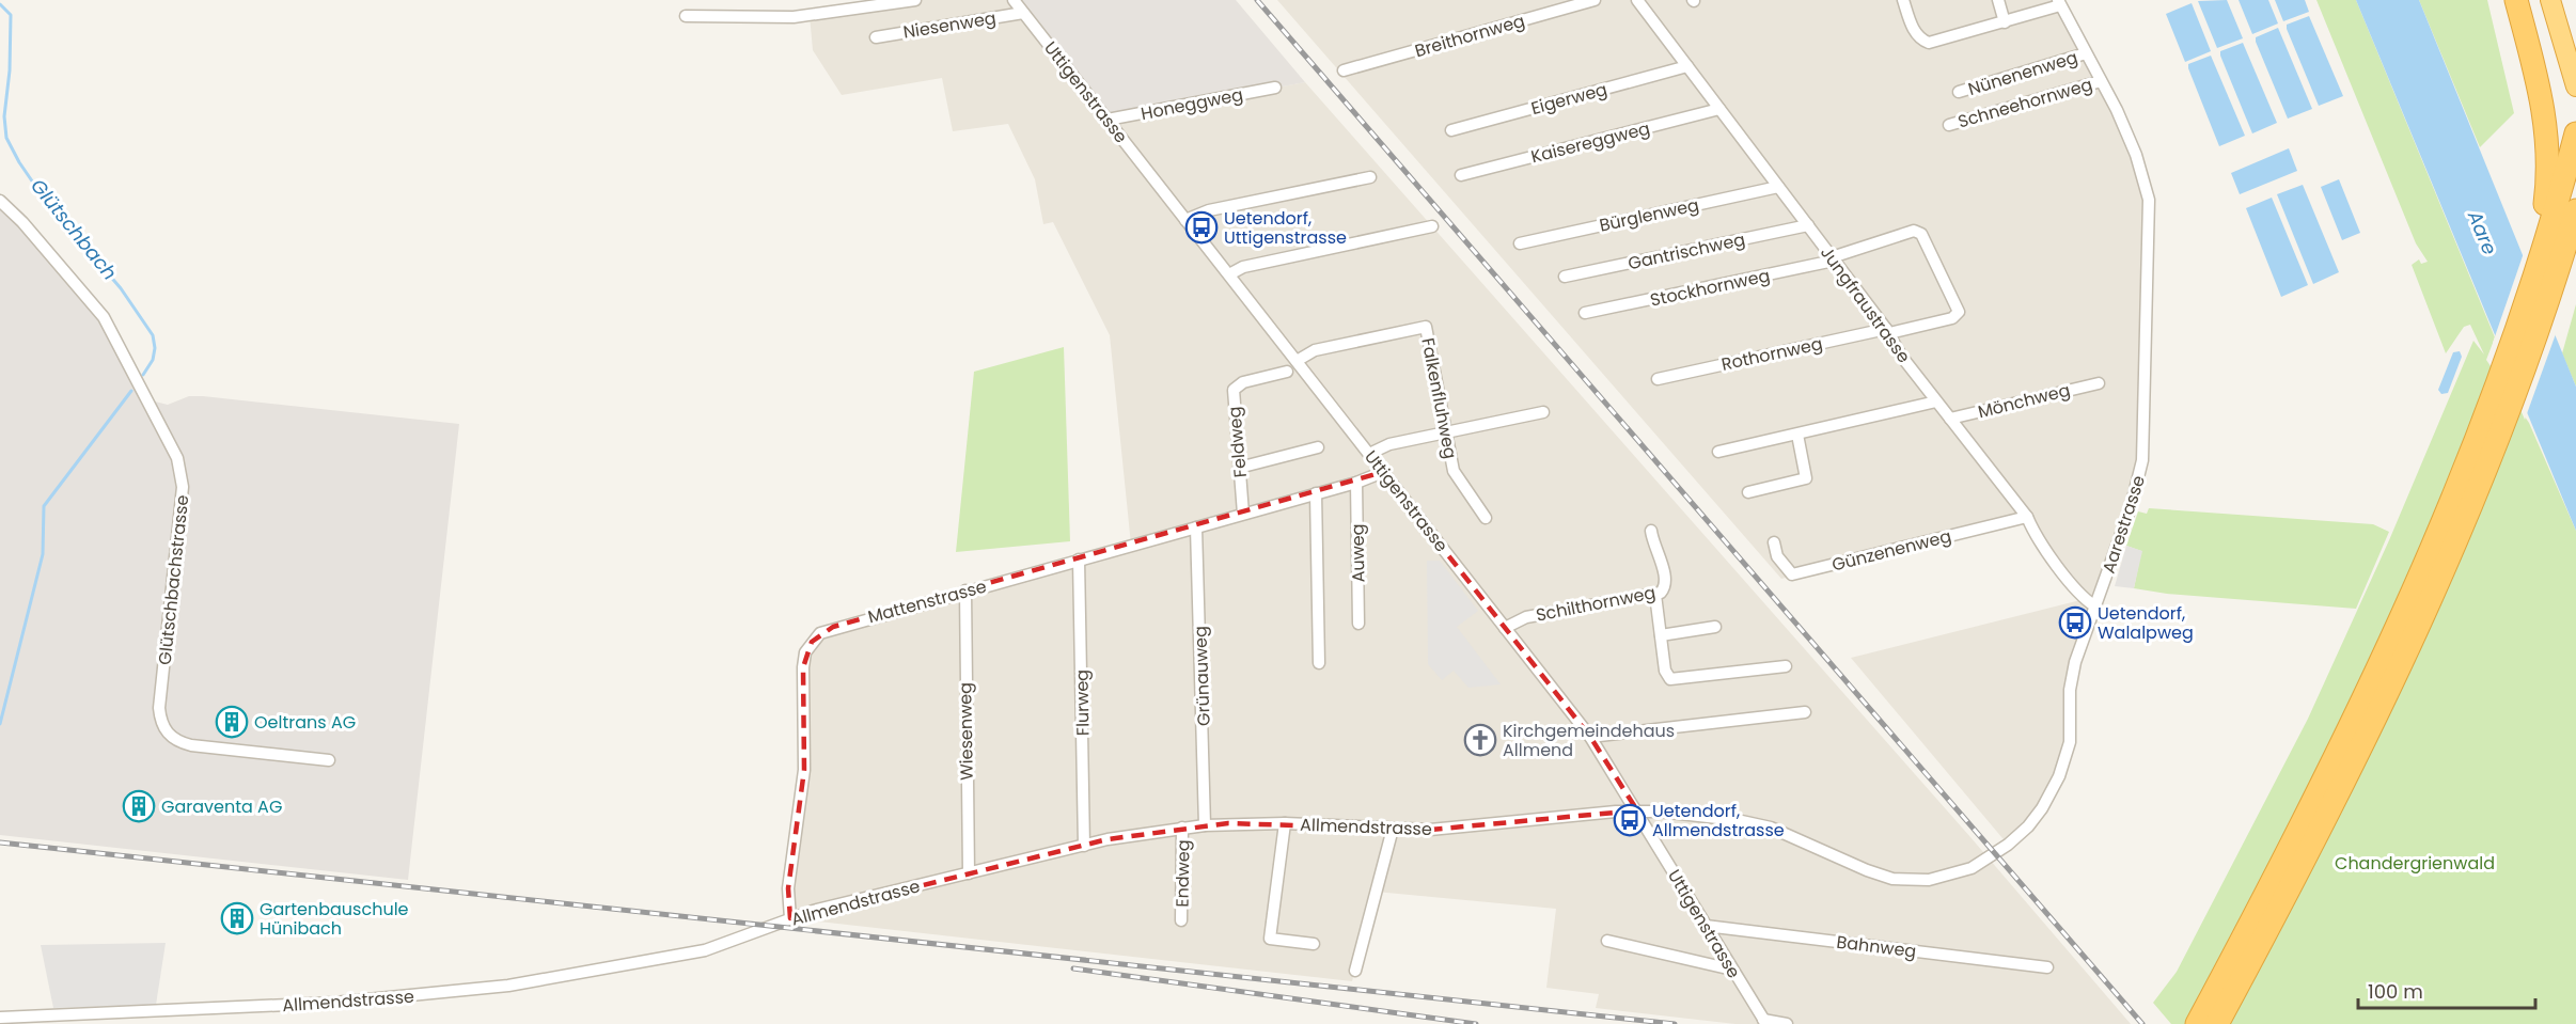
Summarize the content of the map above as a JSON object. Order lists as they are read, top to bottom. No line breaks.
{"streets":{"street":["Niesenweg","Breithornweg","Nünenenweg","Uttigenstrasse","Eigerweg","Schneehornweg","Honeggweg","Kaisereggweg","Bürglenweg","Gantrischweg","Stockhornweg","Jungfraustrasse","Rothornweg","Falkenfluhweg","Mönchweg","Feldweg","Aarestrasse","Günzenenweg","Auweg","Glütschbachstrasse","Mattenstrasse","Schilthornweg","Grünauweg","Flurweg","Wiesenweg","Allmendstrasse","Endweg","Bahnweg"]},"crossings":[["Niesenweg","Uttigenstrasse"],["Nünenenweg","Aarestrasse"],["Uttigenstrasse","Honeggweg"],["Uttigenstrasse","Falkenfluhweg"],["Uttigenstrasse","Aarestrasse"],["Uttigenstrasse","Mattenstrasse"],["Uttigenstrasse","Schilthornweg"],["Uttigenstrasse","Allmendstrasse"],["Uttigenstrasse","Bahnweg"],["Eigerweg","Jungfraustrasse"],["Schneehornweg","Aarestrasse"],["Kaisereggweg","Jungfraustrasse"],["Bürglenweg","Jungfraustrasse"],["Gantrischweg","Jungfraustrasse"],["Stockhornweg","Jungfraustrasse"],["Stockhornweg","Rothornweg"],["Jungfraustrasse","Rothornweg"],["Jungfraustrasse","Mönchweg"],["Jungfraustrasse","Aarestrasse"],["Jungfraustrasse","Günzenenweg"],["Feldweg","Mattenstrasse"],["Aarestrasse","Allmendstrasse"],["Auweg","Mattenstrasse"],["Mattenstrasse","Grünauweg"],["Mattenstrasse","Flurweg"],["Mattenstrasse","Wiesenweg"],["Mattenstrasse","Allmendstrasse"],["Grünauweg","Allmendstrasse"],["Flurweg","Allmendstrasse"],["Wiesenweg","Allmendstrasse"],["Allmendstrasse","Endweg"]],"water":["Glütschbach","Aare"],"parks":["Chandergrienwald"],"places":{"bus stop":["Uetendorf, Uttigenstrasse","Uetendorf, Walalpweg","Uetendorf, Allmendstrasse"],"building":["Oeltrans AG","Garaventa AG","Gartenbauschule Hünibach"],"church":["Kirchgemeindehaus Allmend"]},"scale_bar":"100 m"}
